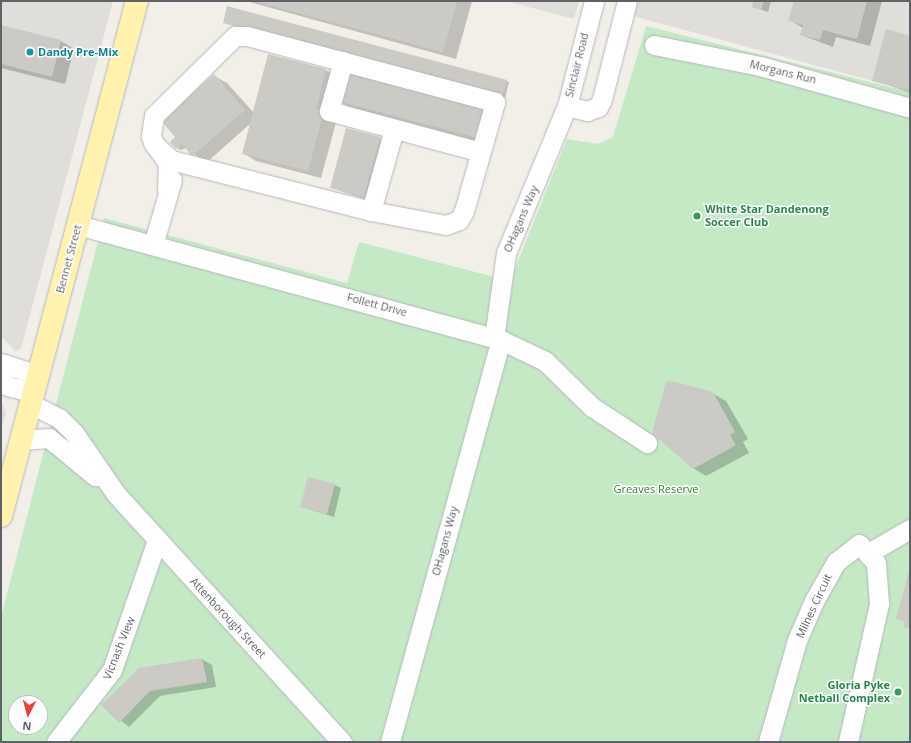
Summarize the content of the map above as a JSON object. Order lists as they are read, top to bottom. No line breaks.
{"streets":{"main road":["Bennet Street"],"street":["Sinclair Road","Morgans Run","OHagans Way","Follett Drive","Milnes Circuit","Attenborough Street","Vicnash View"]},"crossings":[["Sinclair Road","OHagans Way"],["OHagans Way","Follett Drive"],["Bennet Street","Follett Drive"],["Bennet Street","Attenborough Street"],["Attenborough Street","Vicnash View"]],"parks":["Greaves Reserve"],"places":["Dandy Pre-Mix","White Star Dandenong Soccer Club","Gloria Pyke Netball Complex"],"north":"bottom"}
